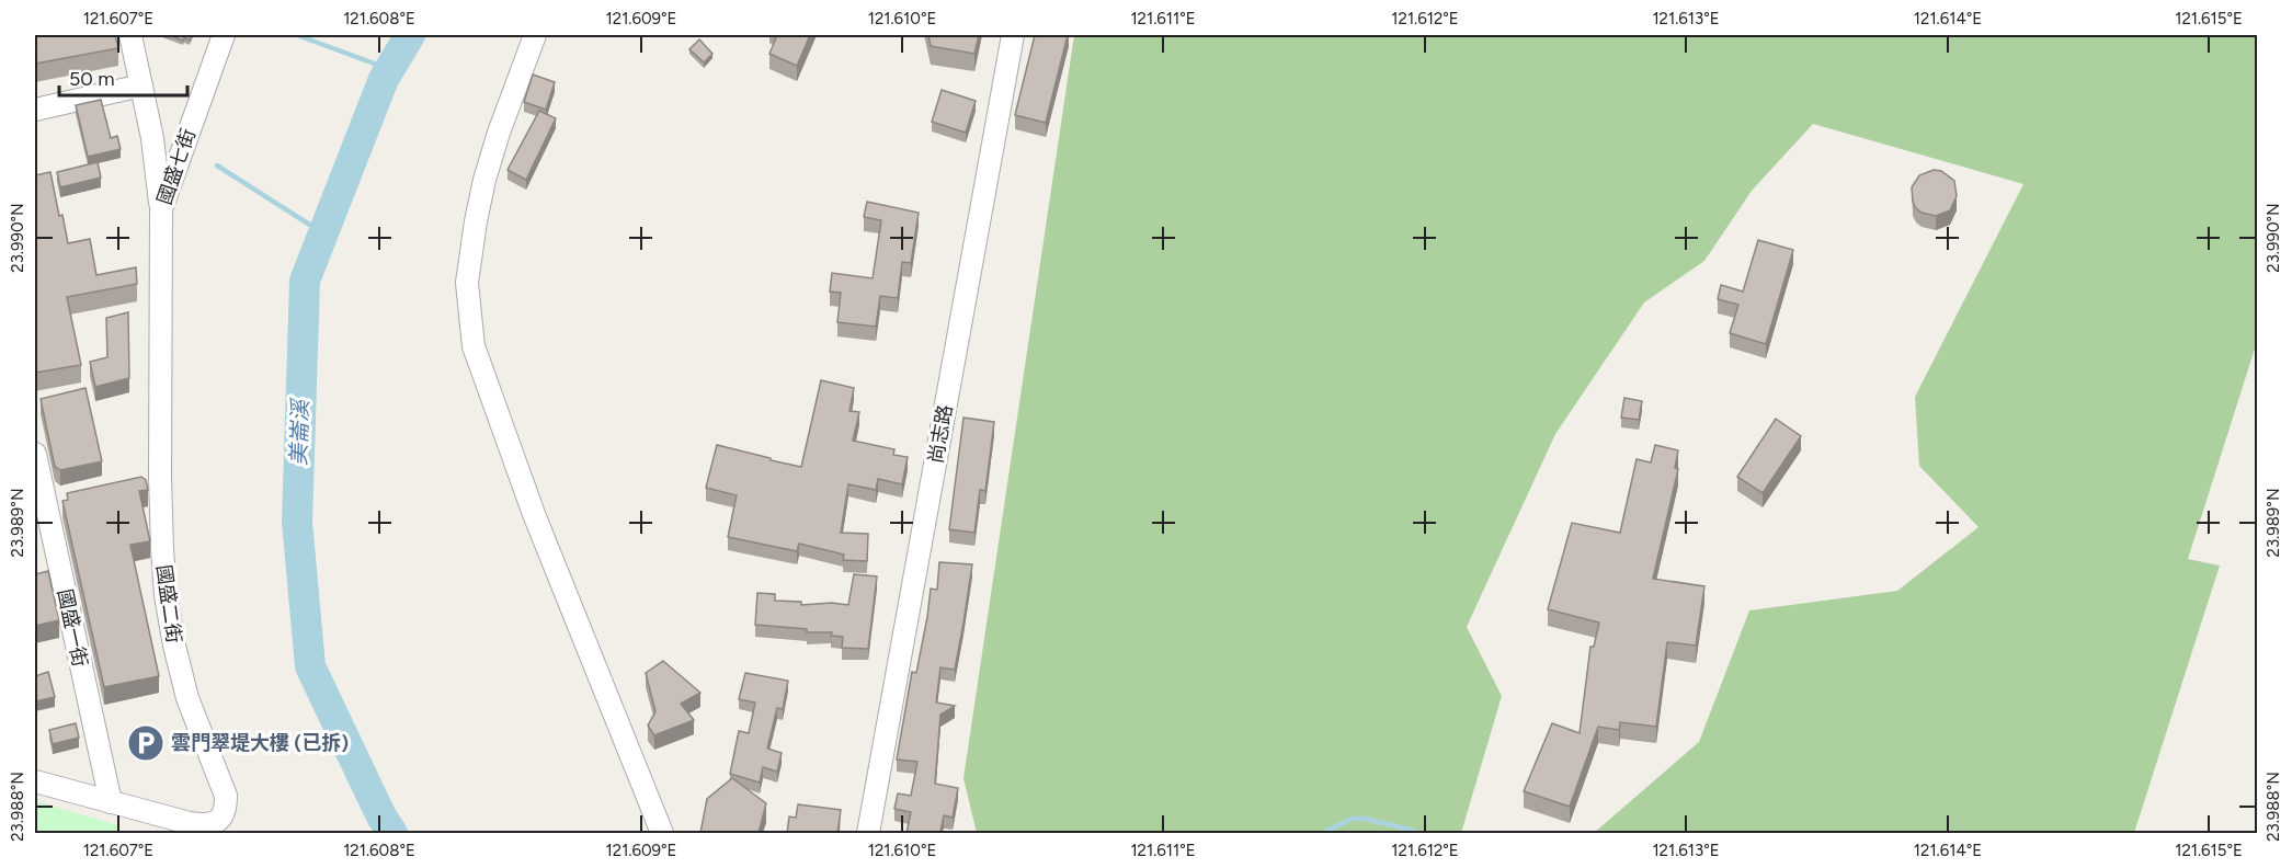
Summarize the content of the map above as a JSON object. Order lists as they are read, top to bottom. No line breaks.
{"streets":{"street":["國盛七街","尚志路","國盛二街","國盛一街"]},"crossings":[["國盛七街","國盛二街"],["國盛二街","國盛一街"]],"water":["美崙溪"],"places":{"parking":["雲門翠堤大樓 (已拆)"]},"scale_bar":"50 m","coordinates":["121.607°E","121.608°E","121.609°E","121.610°E","121.611°E","121.612°E","121.613°E","121.614°E","121.615°E","23.990°N","23.989°N","23.988°N"]}
